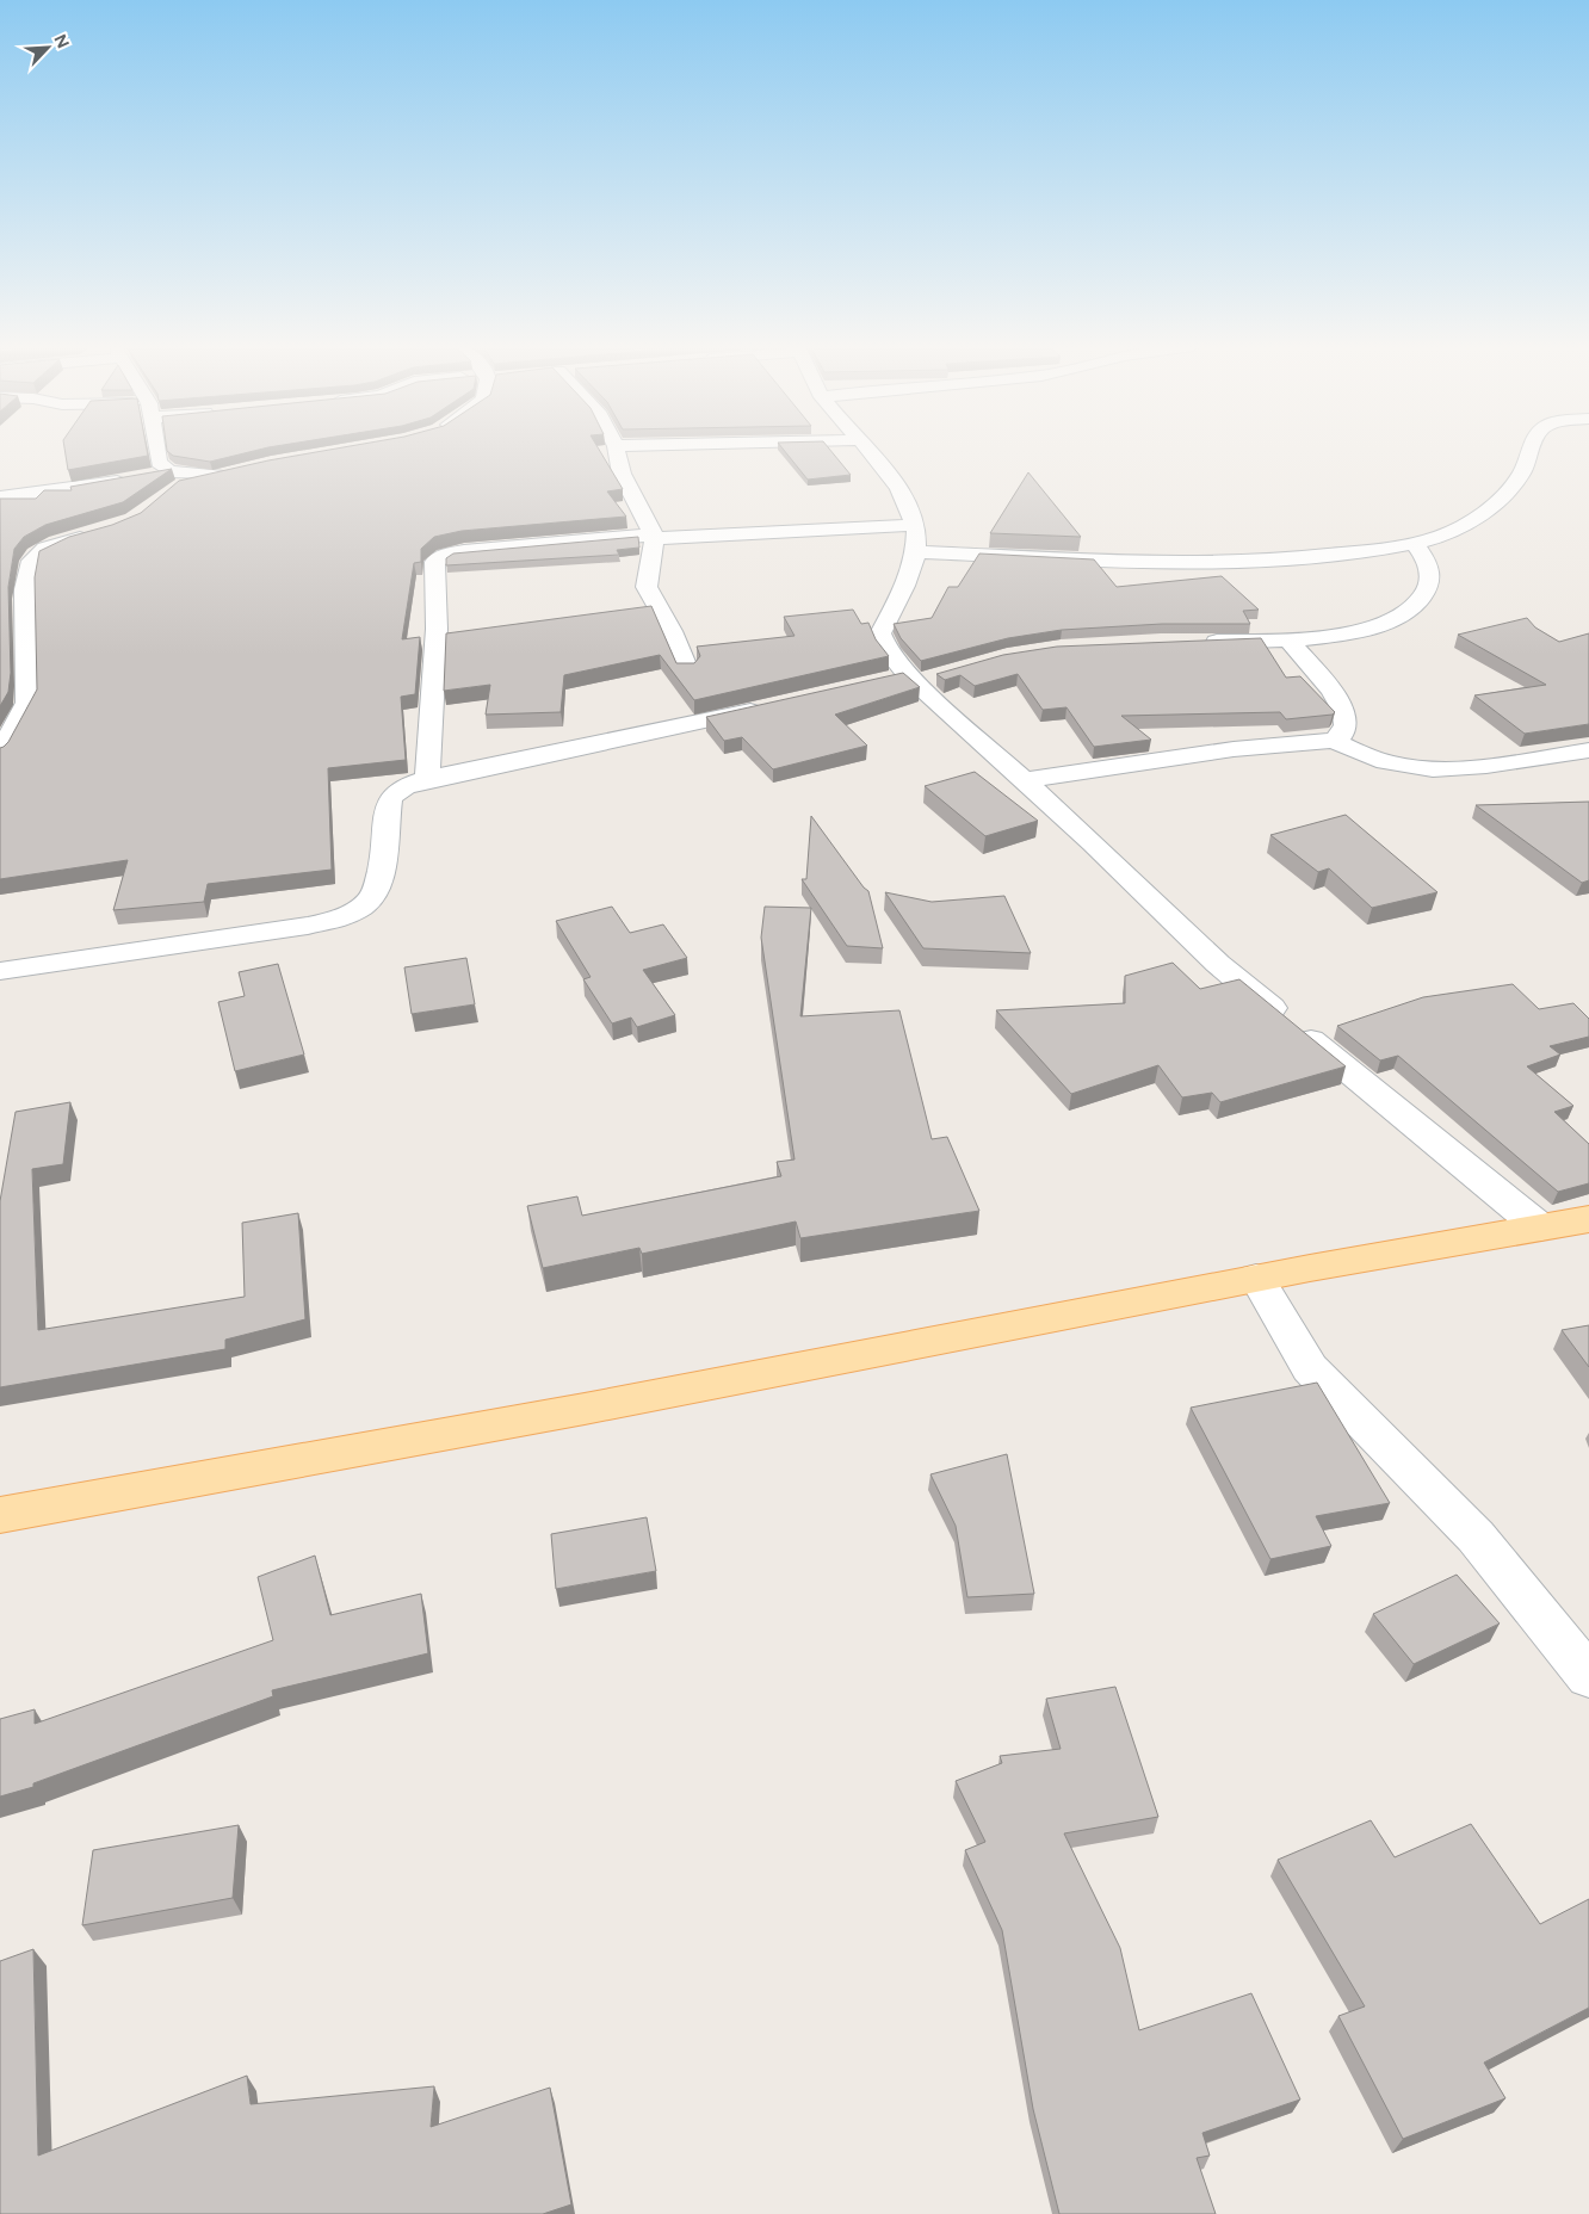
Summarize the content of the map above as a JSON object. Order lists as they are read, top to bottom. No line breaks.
{"north":"top right"}
